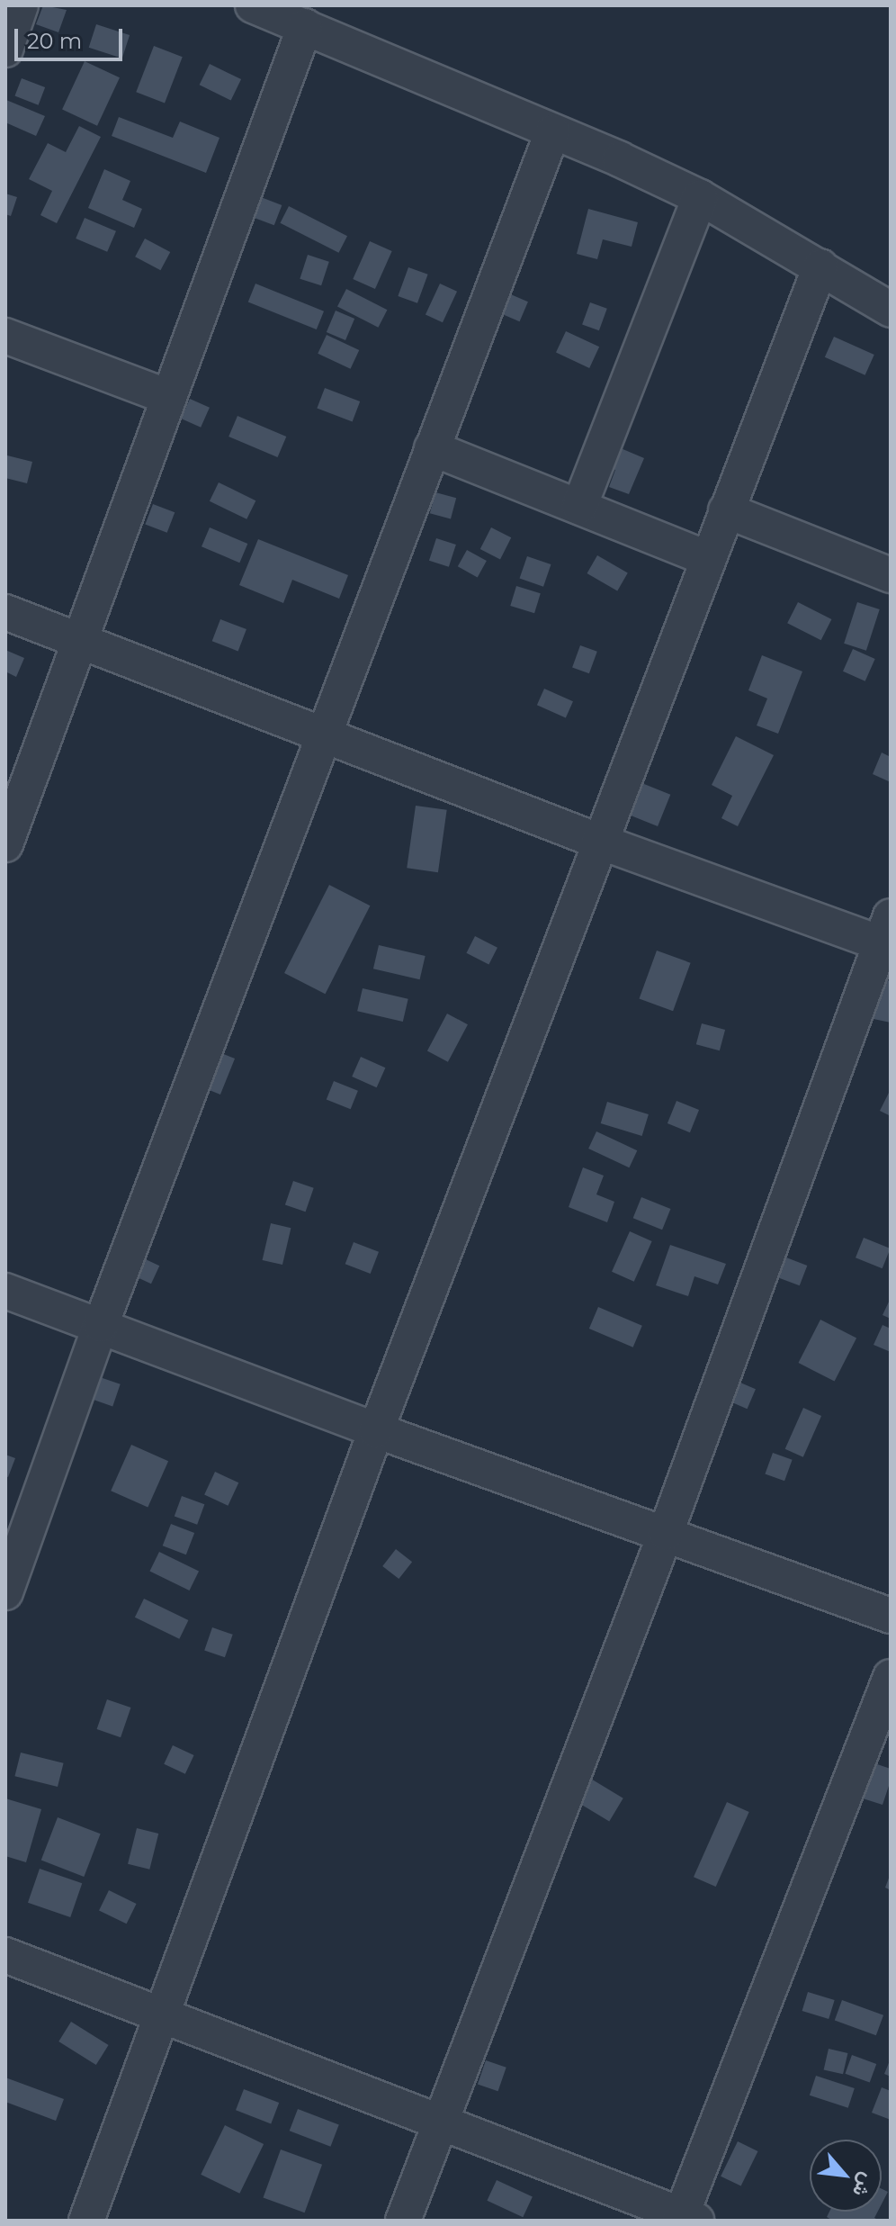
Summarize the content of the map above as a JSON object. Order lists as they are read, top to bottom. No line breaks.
{"scale_bar":"20 m","north":"bottom right"}
